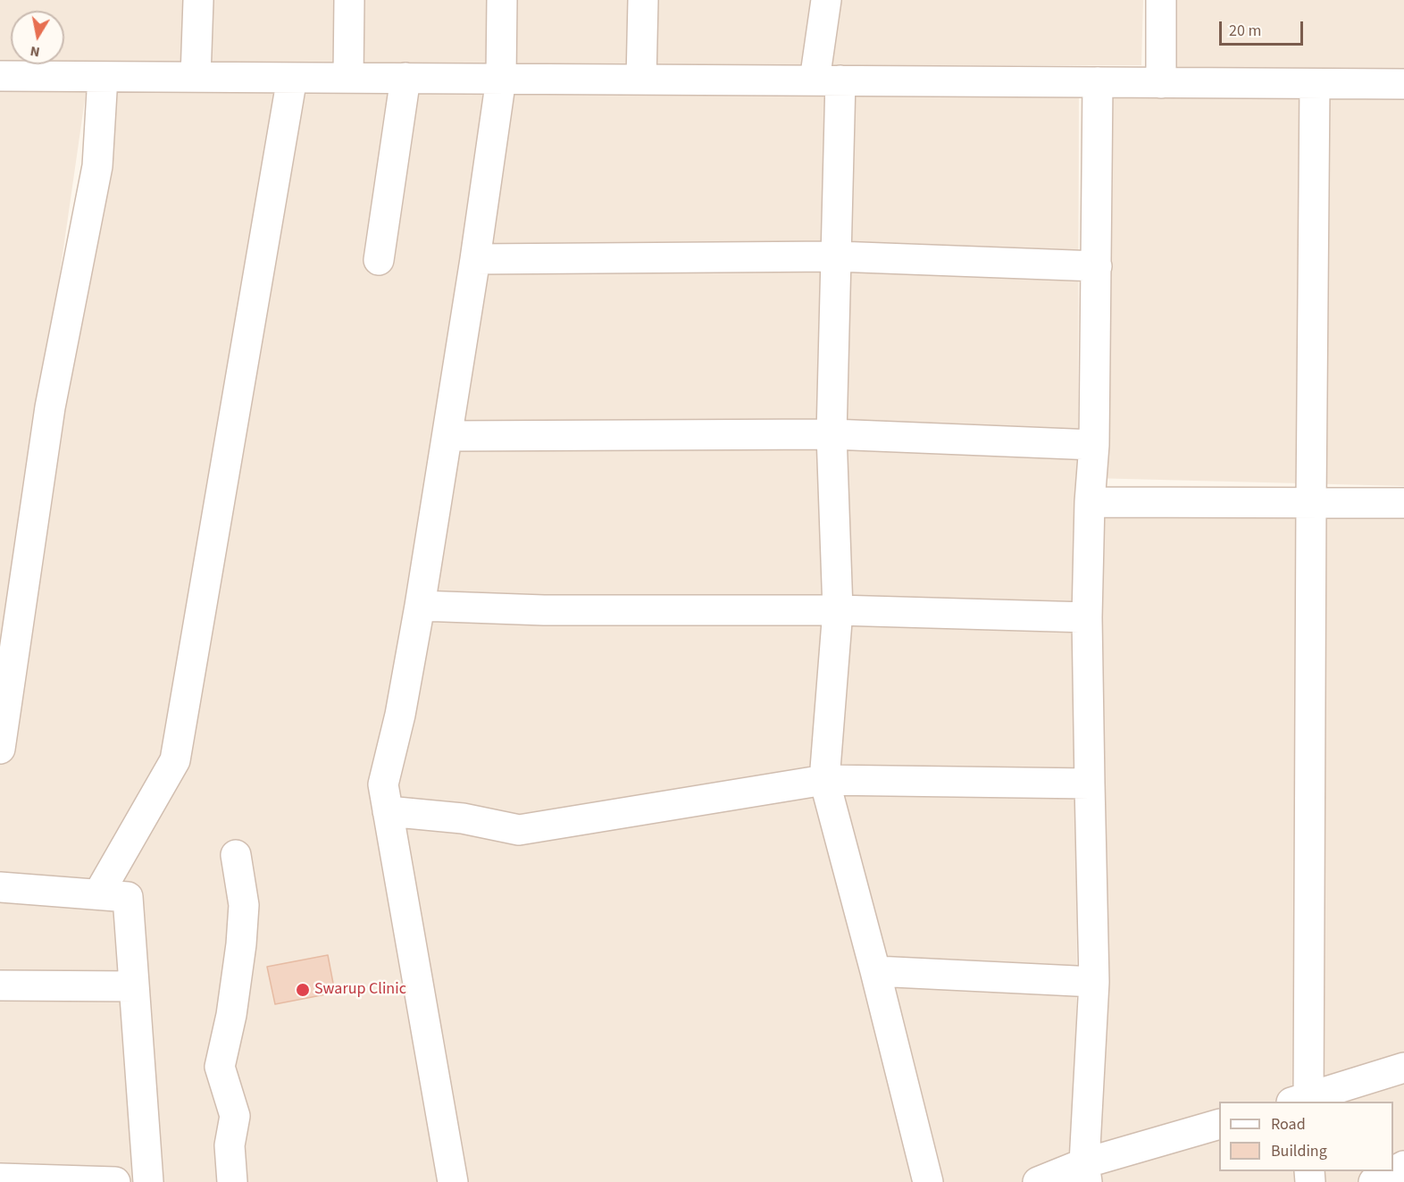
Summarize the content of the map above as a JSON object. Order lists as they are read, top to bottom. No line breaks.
{"places":["Swarup Clinic"],"legend":["Road","Building"],"scale_bar":"20 m","north":"bottom"}
